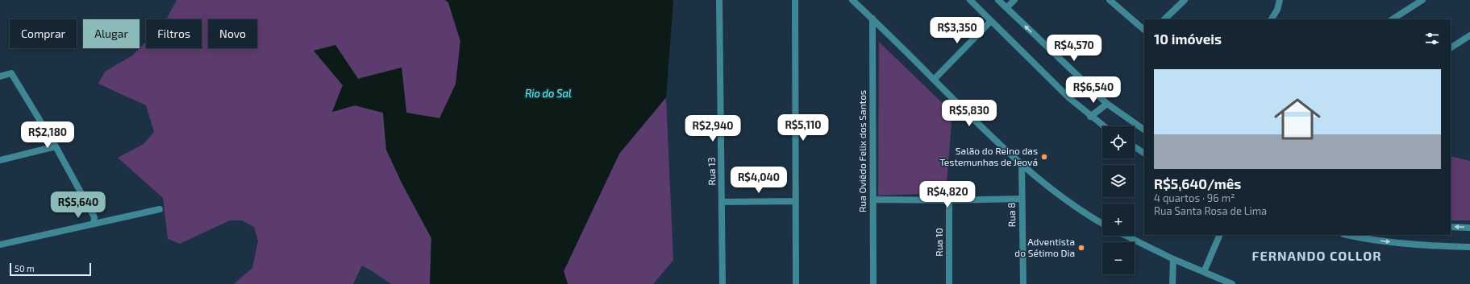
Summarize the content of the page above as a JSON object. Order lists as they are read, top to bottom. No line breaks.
{"streets":{"street":["Rua Oviêdo Felix dos Santos","Rua 13","Rua 8","Rua 10"]},"districts":["FERNANDO COLLOR"],"water":["Rio do Sal"],"places":["Salão do Reino das Testemunhas de Jeová","Adventista do Sétimo Dia"],"scale_bar":"50 m","page":{"price":["R$3,350","R$4,570","R$6,540","R$5,830","R$5,110","R$2,940","R$2,180","R$4,040","R$4,820","R$5,640"],"chip":["Comprar","Alugar","Filtros","Novo"],"heading":"10 imóveis","list":[{"name":"R$5,640/mês","note":"4 quartos · 96 m² · Rua Santa Rosa de Lima"}],"map_buttons":["+","−"],"scale":"50 m"}}
